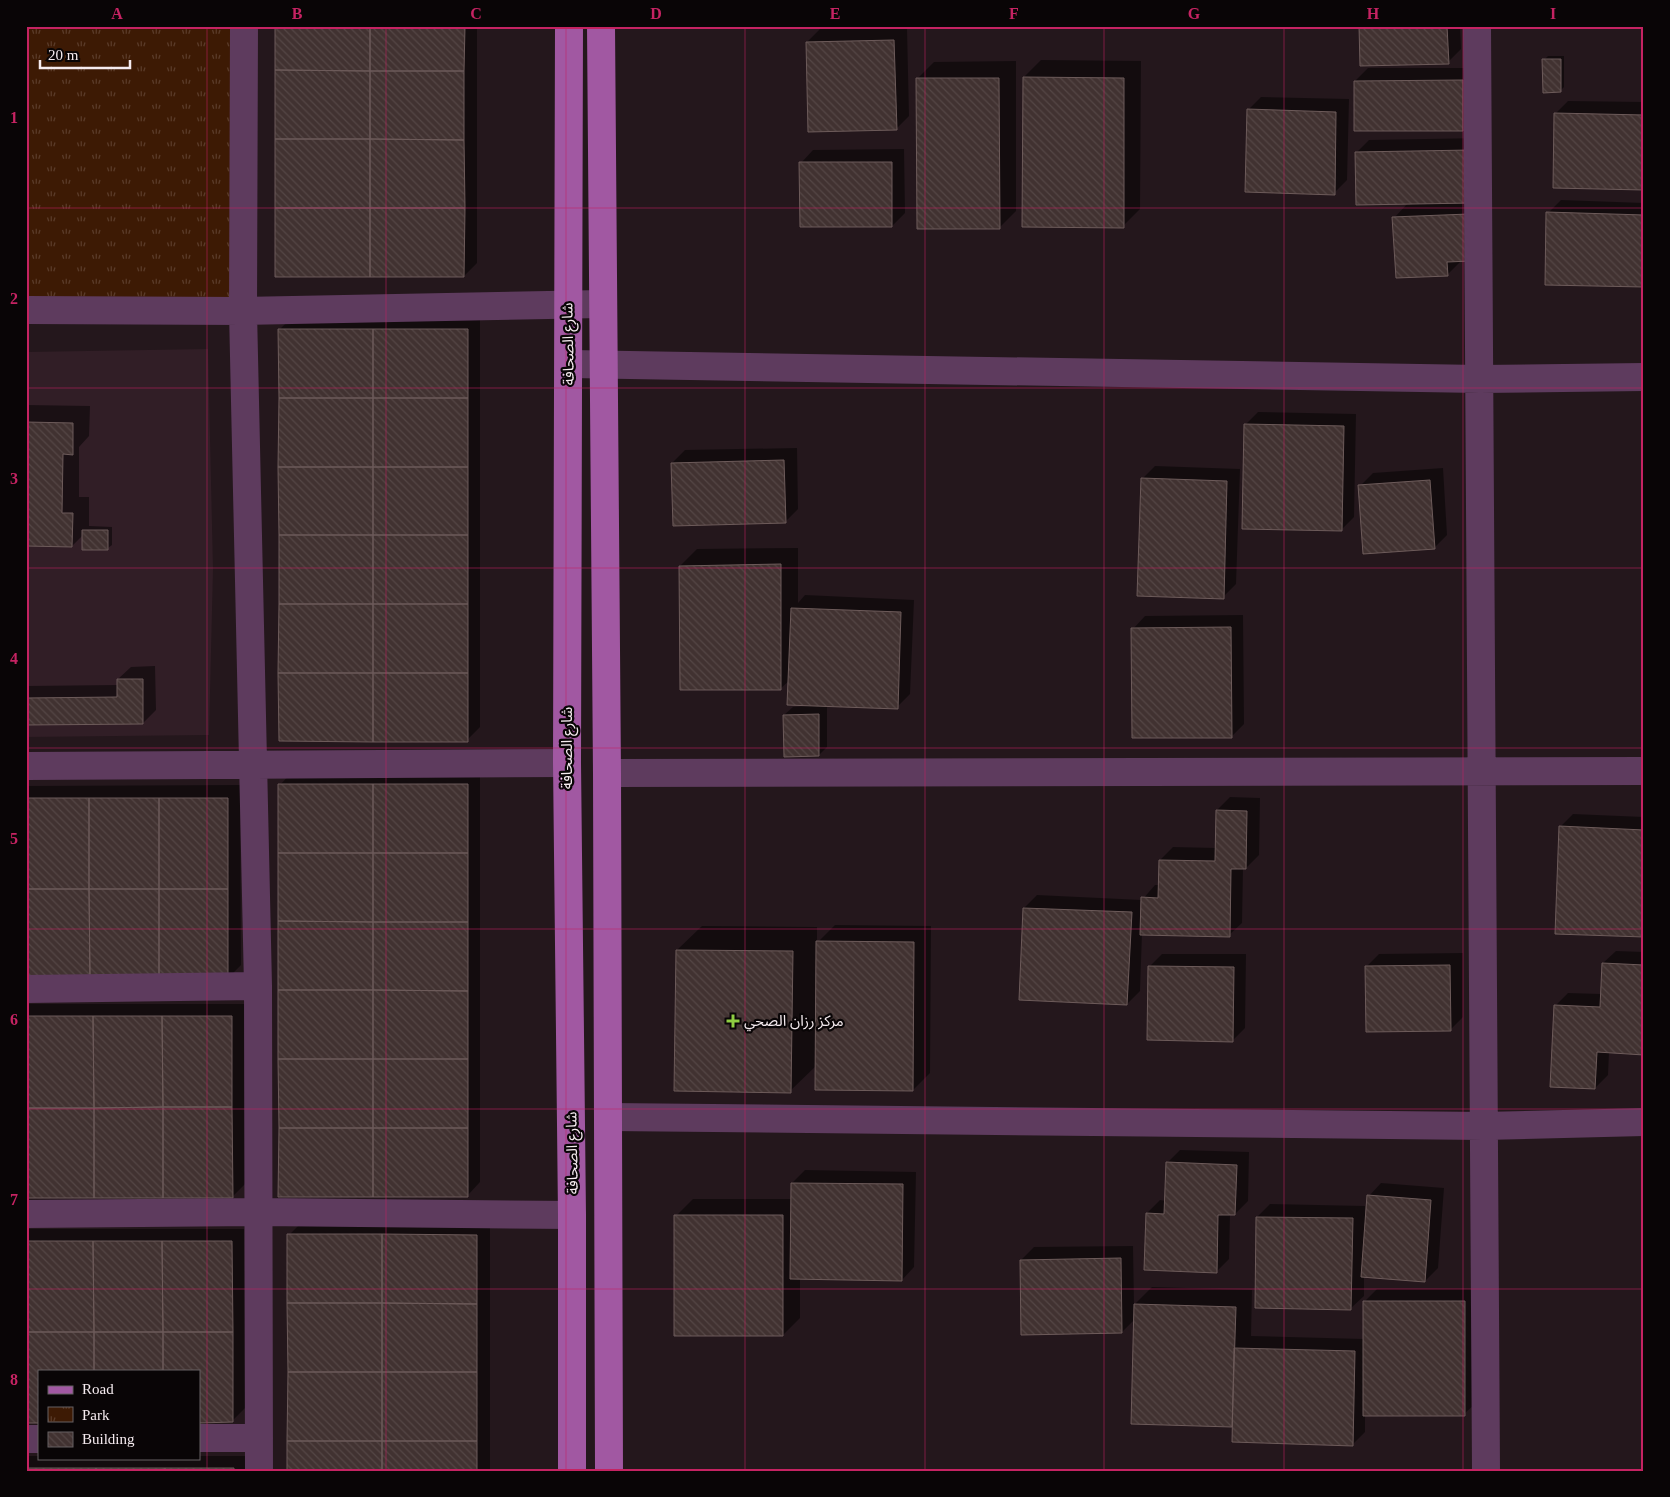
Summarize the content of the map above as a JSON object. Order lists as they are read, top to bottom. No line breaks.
{"streets":{"main road":["شارع الصحافة"]},"places":{"health":["مركز رزان الصحي"]},"legend":["Road","Park","Building"],"scale_bar":"20 m","grid":{"columns":["A","B","C","D","E","F","G","H","I"],"rows":["1","2","3","4","5","6","7","8"]}}
